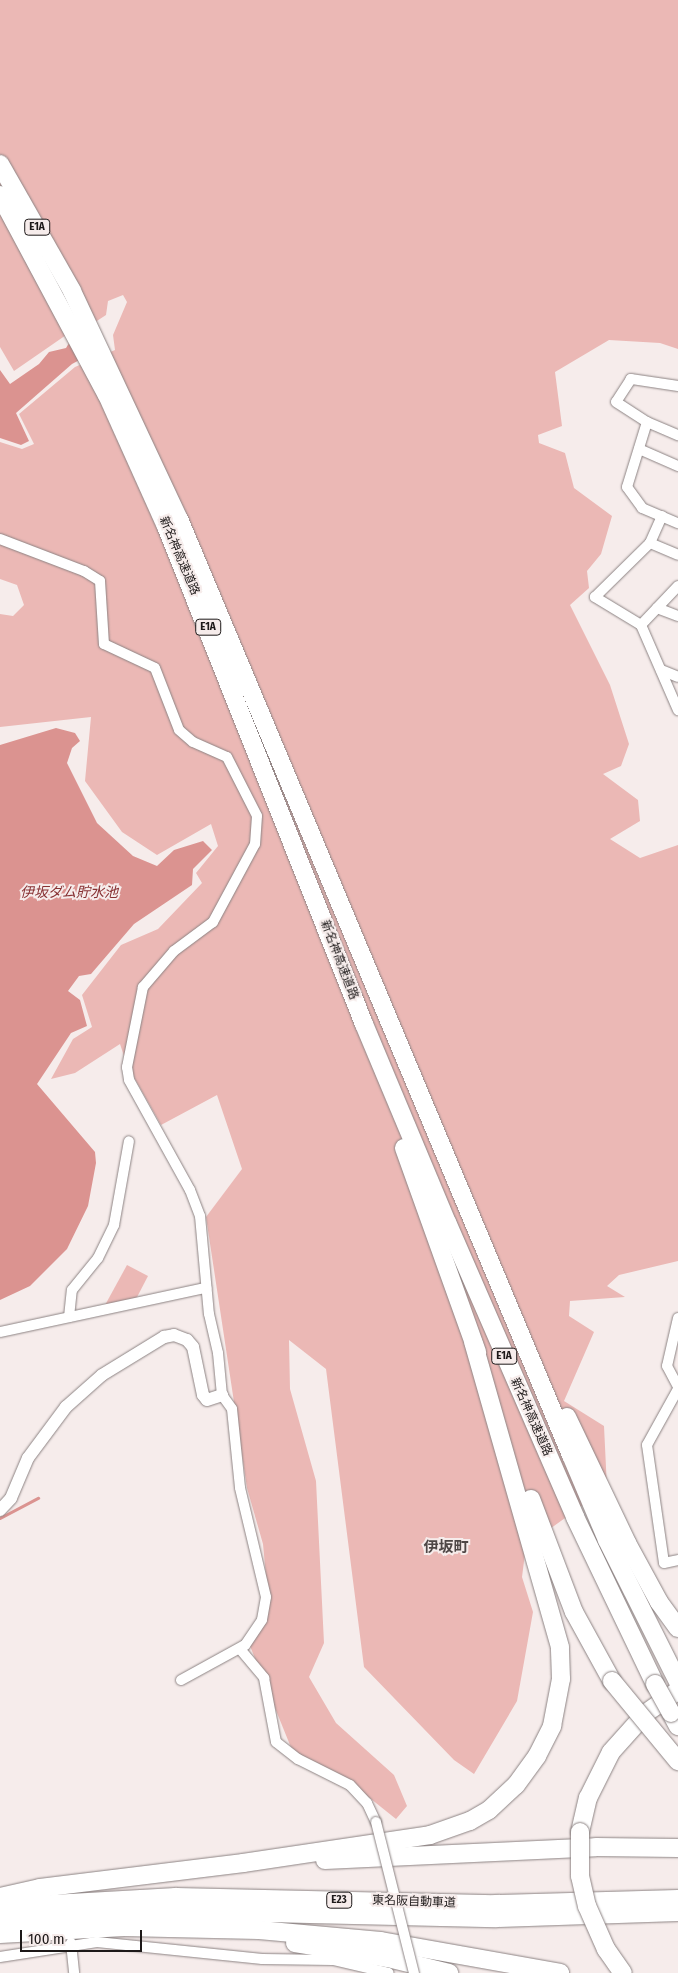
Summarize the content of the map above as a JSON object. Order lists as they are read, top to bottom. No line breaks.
{"streets":{"highway":["E1A","新名神高速道路","E23","東名阪自動車道"]},"districts":["伊坂町"],"water":["伊坂ダム貯水池"],"scale_bar":"100 m"}
